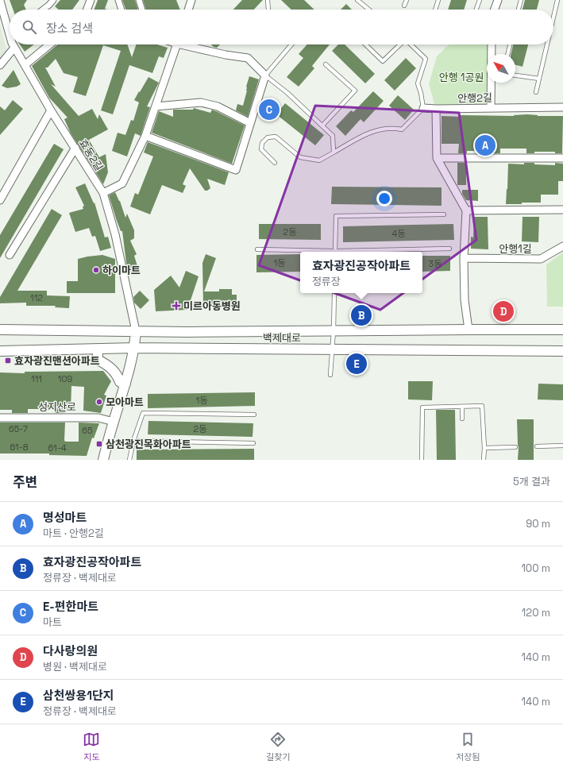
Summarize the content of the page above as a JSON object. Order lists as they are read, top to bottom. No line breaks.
{"streets":{"street":["안행2길","효동2길","안행1길","백제대로","성지산로"]},"crossings":[["효동2길","백제대로"]],"parks":["안행 1공원"],"places":{"other":["하이마트","모아마트"],"health":["미르아동병원"],"transit":["효자광진맨션아파트","삼천광진목화아파트"]},"house_numbers":["2동","4동","1동","3동","112","111","109","1동","65-7","2동","65","61-8","61-4"],"north":"top left","page":{"search":"장소 검색","pins":["C","A","D","B","E"],"popup":["효자광진공작아파트","정류장"],"heading":["주변","5개 결과"],"list":[{"mark":"A","name":"명성마트","note":"마트 · 안행2길","value":"90 m"},{"mark":"B","name":"효자광진공작아파트","note":"정류장 · 백제대로","value":"100 m"},{"mark":"C","name":"E-편한마트","note":"마트","value":"120 m"},{"mark":"D","name":"다사랑의원","note":"병원 · 백제대로","value":"140 m"},{"mark":"E","name":"삼천쌍용1단지","note":"정류장 · 백제대로","value":"140 m"}],"nav":["지도","길찾기","저장됨"]}}
